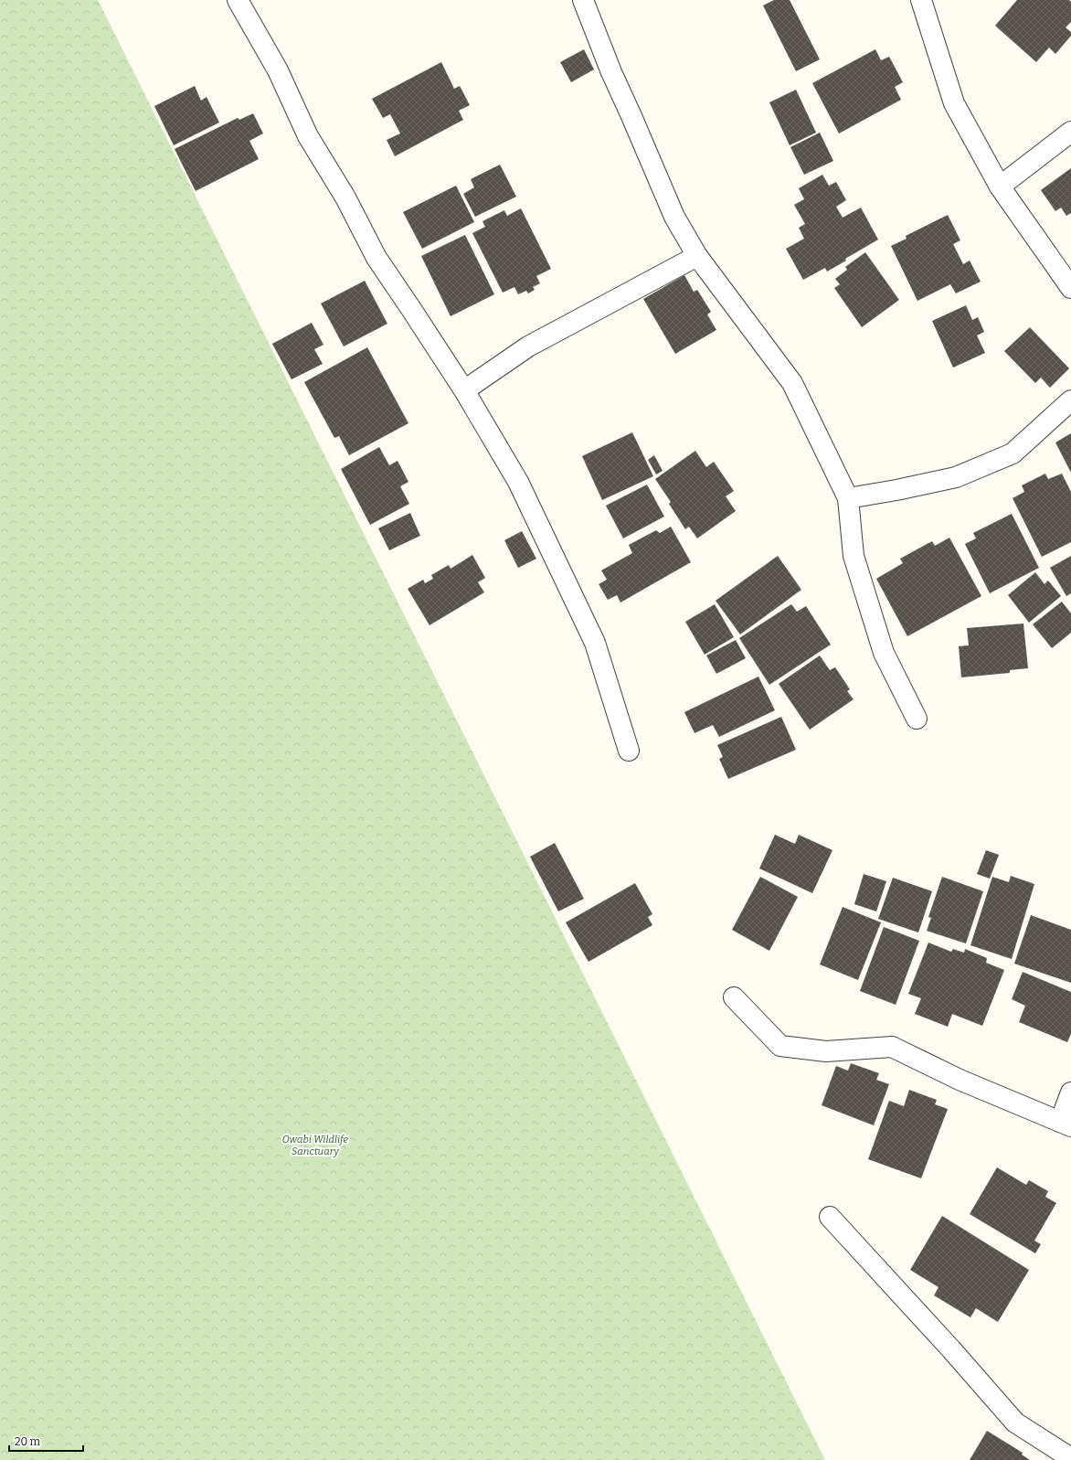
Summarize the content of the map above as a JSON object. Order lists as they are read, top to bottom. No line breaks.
{"parks":["Owabi Wildlife Sanctuary"],"scale_bar":"20 m"}
